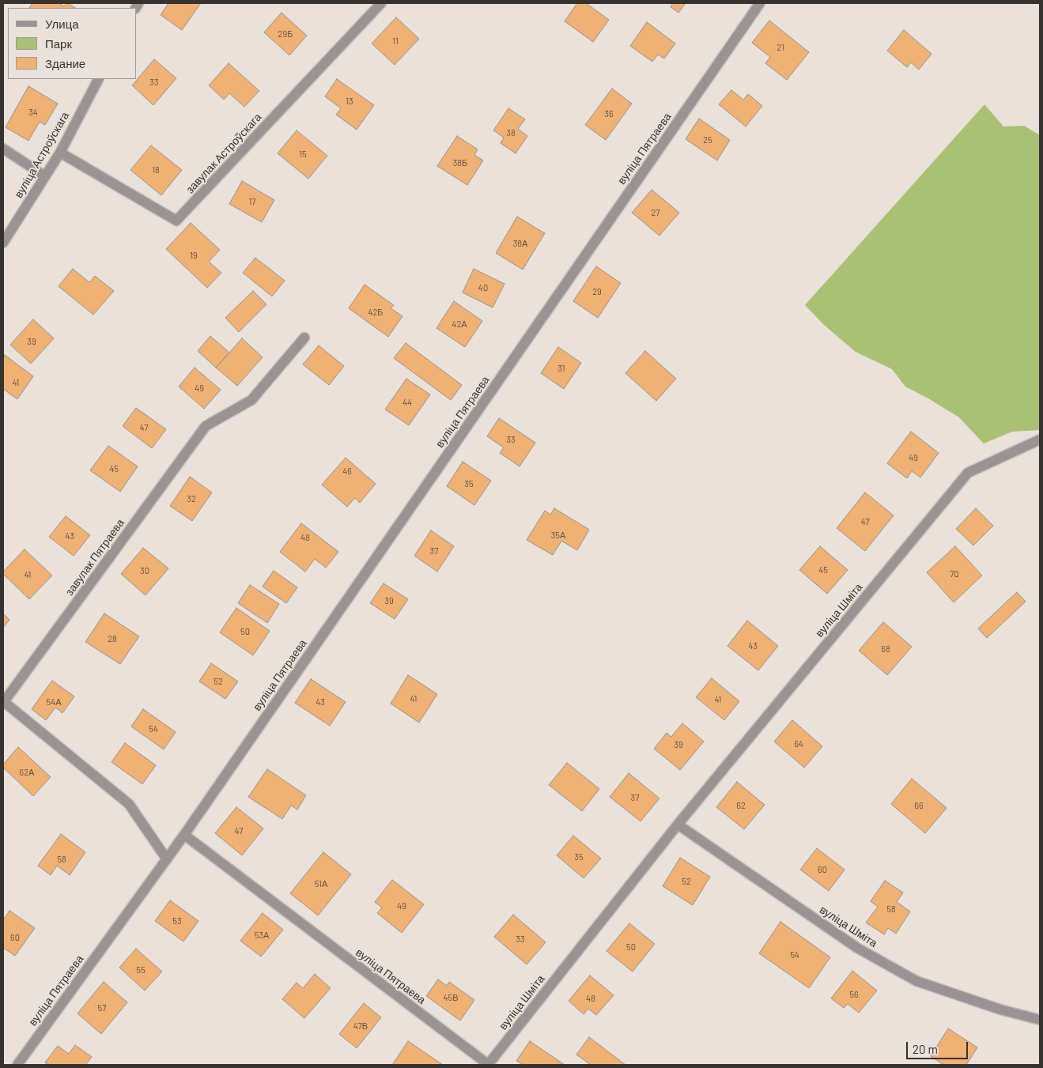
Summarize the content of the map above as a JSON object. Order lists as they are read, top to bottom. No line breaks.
{"streets":{"street":["вуліца Пятраева","завулак Астроўскага","вуліца Астроўскага","завулак Пятраева","вуліца Шміта"]},"crossings":[["вуліца Пятраева","вуліца Шміта"],["завулак Астроўскага","вуліца Астроўскага"]],"house_numbers":["29Б","11","21","33","13","34","36","38","25","15","38Б","18","17","27","38А","19","40","29","42Б","42А","39","31","41","49","44","47","33","49","45","46","35","32","47","35А","43","48","37","45","30","70","41","39","50","28","43","68","52","41","41","54А","43","54","64","39","62А","37","62","66","47","35","58","60","52","51А","49","58","53","53А","60","33","50","54","55","56","45В","48","57","47В"],"legend":["Улица","Парк","Здание"],"scale_bar":"20 m"}
